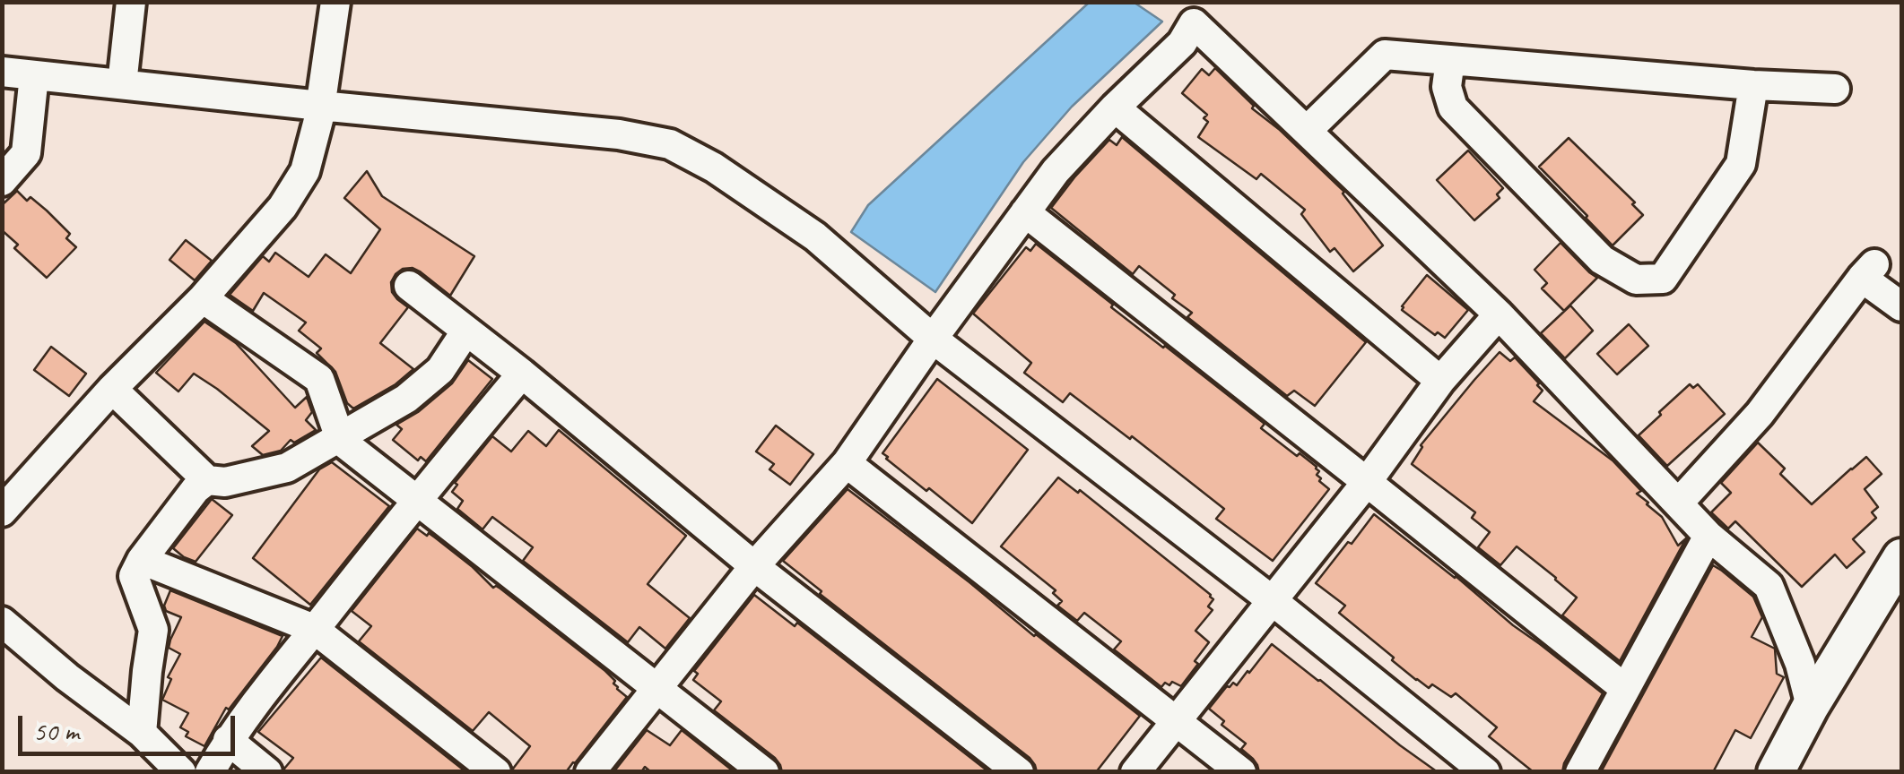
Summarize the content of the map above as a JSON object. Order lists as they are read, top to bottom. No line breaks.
{"scale_bar":"50 m"}
